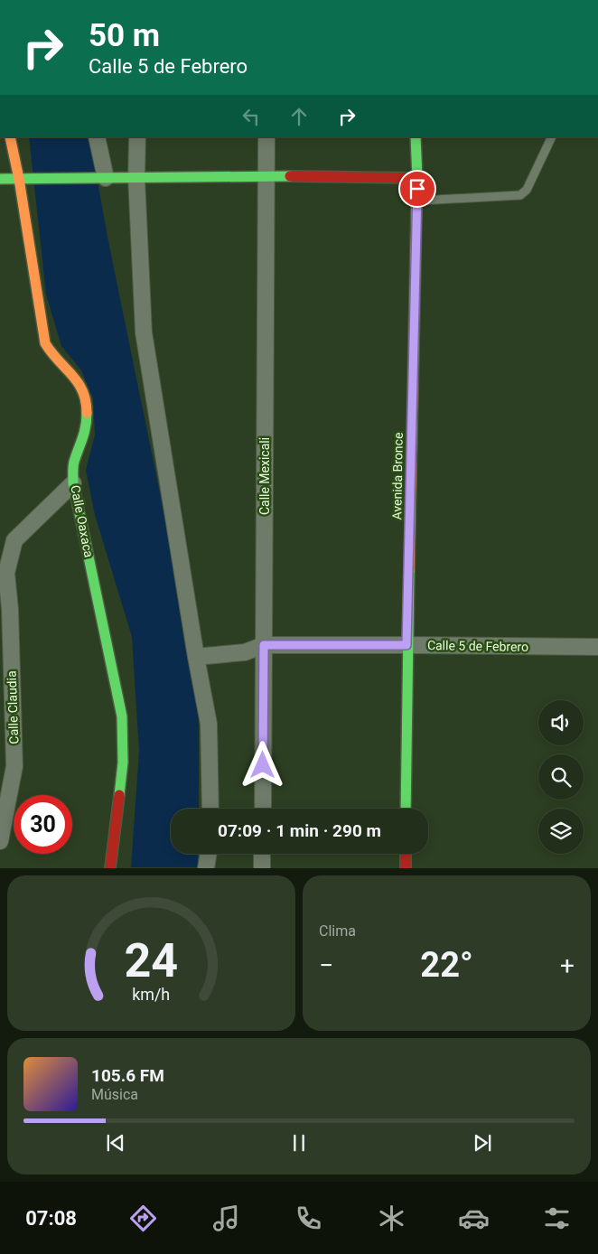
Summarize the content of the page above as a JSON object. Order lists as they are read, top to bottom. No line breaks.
{"streets":{"street":["Calle Mexicali","Avenida Bronce","Calle Oaxaca","Calle 5 de Febrero","Calle Claudia"]},"crossings":[["Calle Mexicali","Calle 5 de Febrero"],["Avenida Bronce","Calle 5 de Febrero"],["Calle Oaxaca","Calle Claudia"]],"page":{"turn":["50 m","Calle 5 de Febrero"],"limit":"30","trip":"07:09 · 1 min · 290 m","tile":"Clima","heat":["−","22°","+"],"song":["105.6 FM","Música"],"tabs":"07:08","gauge":["24","km/h"]}}
